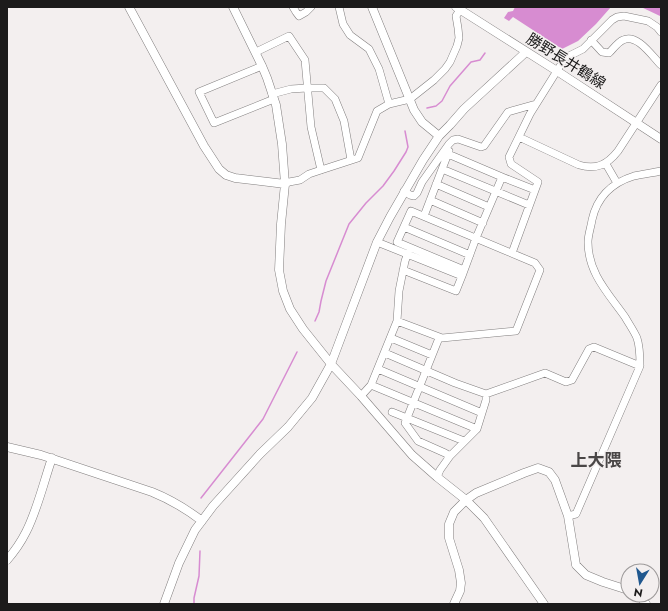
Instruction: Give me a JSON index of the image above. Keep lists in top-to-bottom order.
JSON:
{
  "streets": {
    "street": ["勝野長井鶴線"]
  },
  "districts": ["上大隈"],
  "north": "bottom"
}
